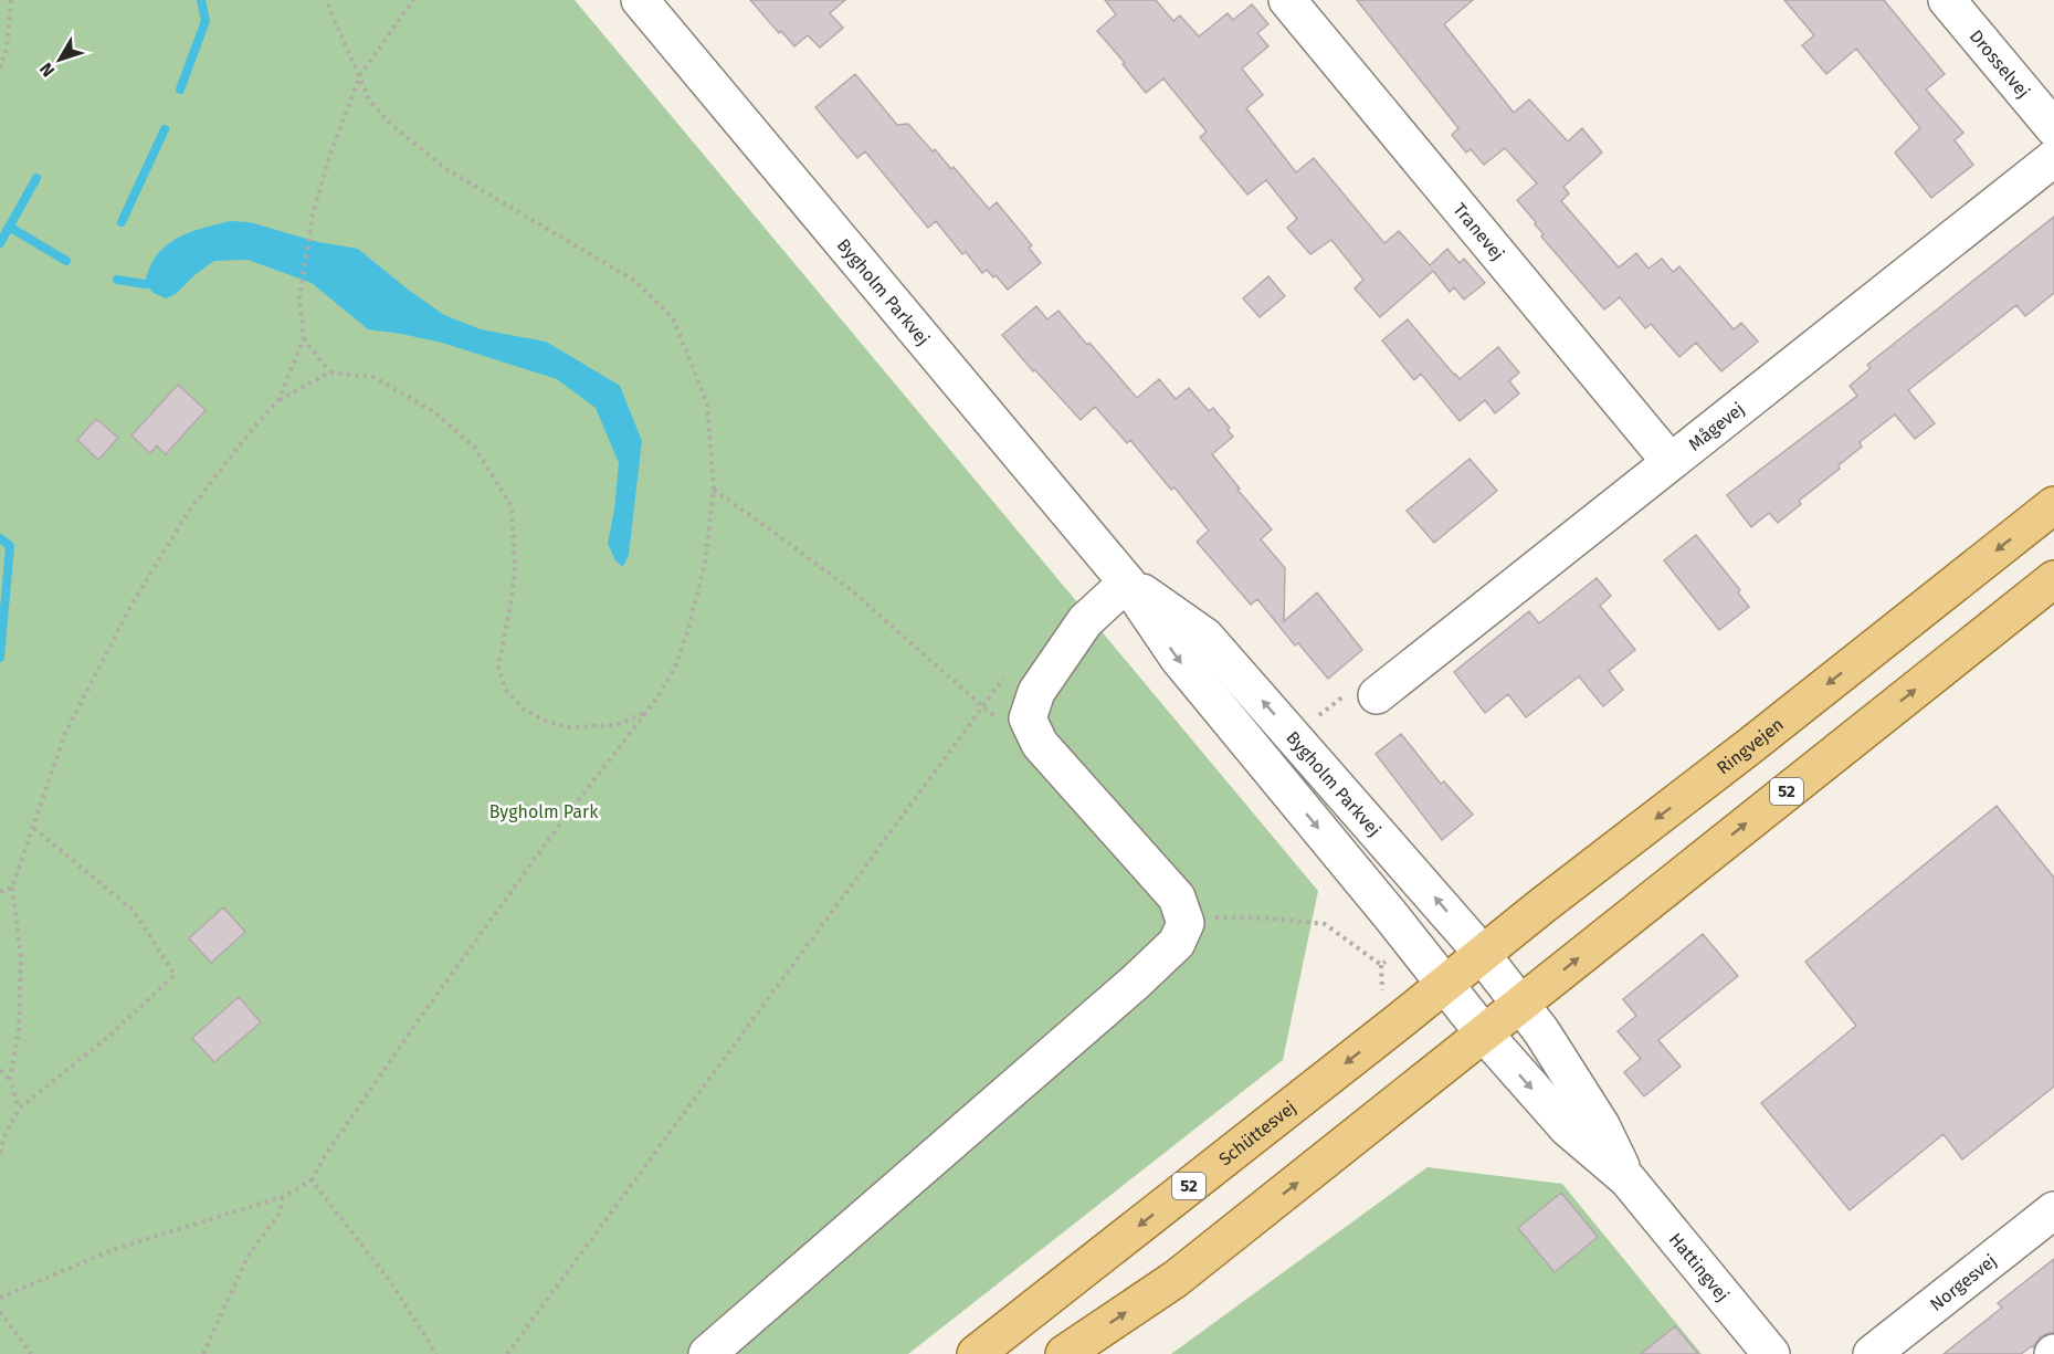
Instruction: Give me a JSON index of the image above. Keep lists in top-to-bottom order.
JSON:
{
  "streets": {
    "main road": ["Ringvejen", "52", "Schüttesvej"],
    "street": [
      "Drosselvej",
      "Tranevej",
      "Bygholm Parkvej",
      "Mågevej",
      "Hattingvej",
      "Norgesvej"
    ]
  },
  "crossings": [
    ["Tranevej", "Mågevej"],
    ["Bygholm Parkvej", "Ringvejen"],
    ["Bygholm Parkvej", "52"],
    ["Bygholm Parkvej", "Schüttesvej"],
    ["Bygholm Parkvej", "Hattingvej"],
    ["Ringvejen", "Schüttesvej"],
    ["52", "Hattingvej"]
  ],
  "parks": ["Bygholm Park"],
  "north": "bottom left"
}
